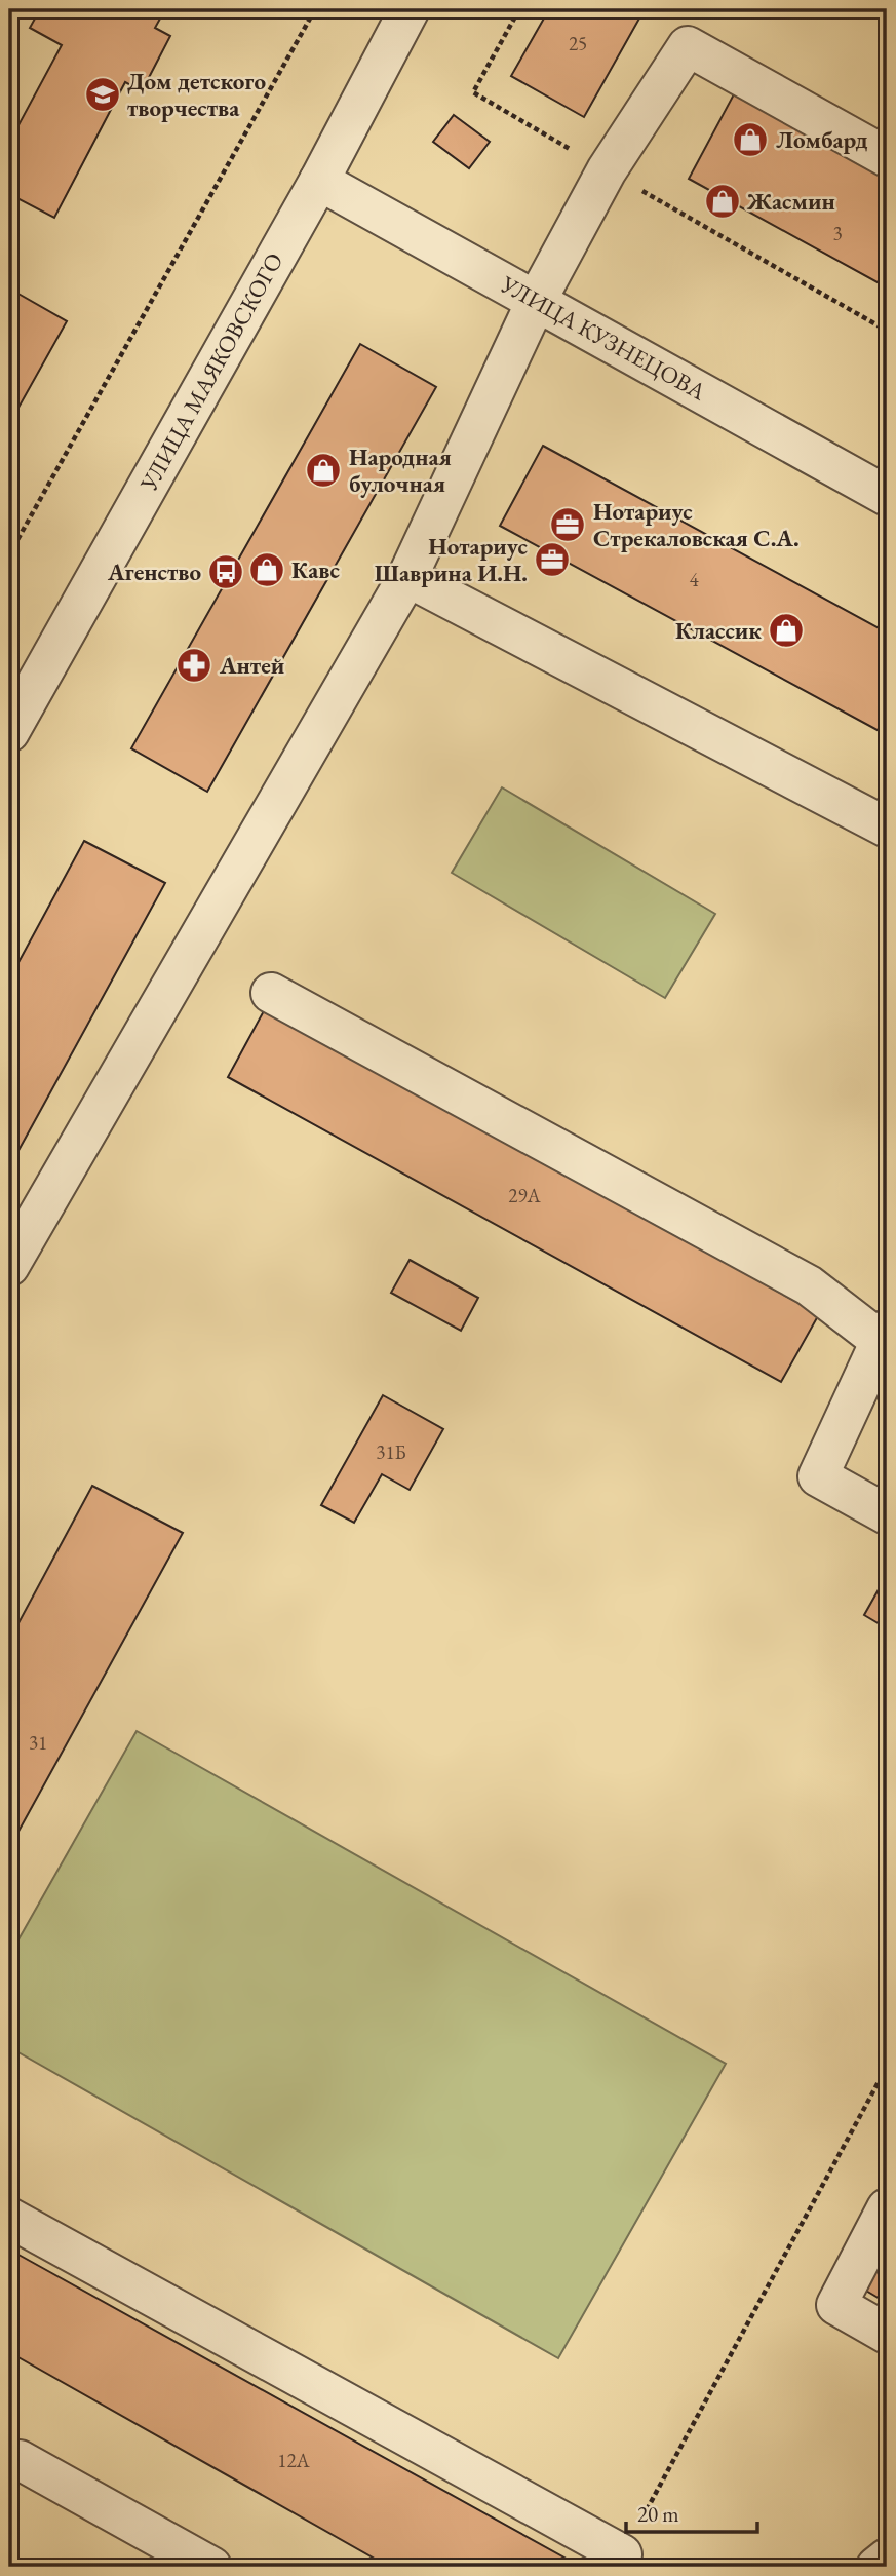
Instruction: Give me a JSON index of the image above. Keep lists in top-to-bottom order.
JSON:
{
  "streets": {
    "street": ["УЛИЦА КУЗНЕЦОВА", "УЛИЦА МАЯКОВСКОГО"]
  },
  "crossings": [
    ["УЛИЦА КУЗНЕЦОВА", "УЛИЦА МАЯКОВСКОГО"]
  ],
  "places": {
    "school or university": ["Дом детского творчества"],
    "shop": [
      "Ломбард",
      "Жасмин",
      "Народная булочная",
      "Кавс",
      "Классик"
    ],
    "office": ["Нотариус Стрекаловская С.А.", "Нотариус Шаврина И.Н."],
    "bus stop": ["Агенство"],
    "pharmacy": ["Антей"]
  },
  "house_numbers": [
    "25",
    "3",
    "4",
    "29А",
    "31Б",
    "31",
    "12А"
  ],
  "scale_bar": "20 m"
}
